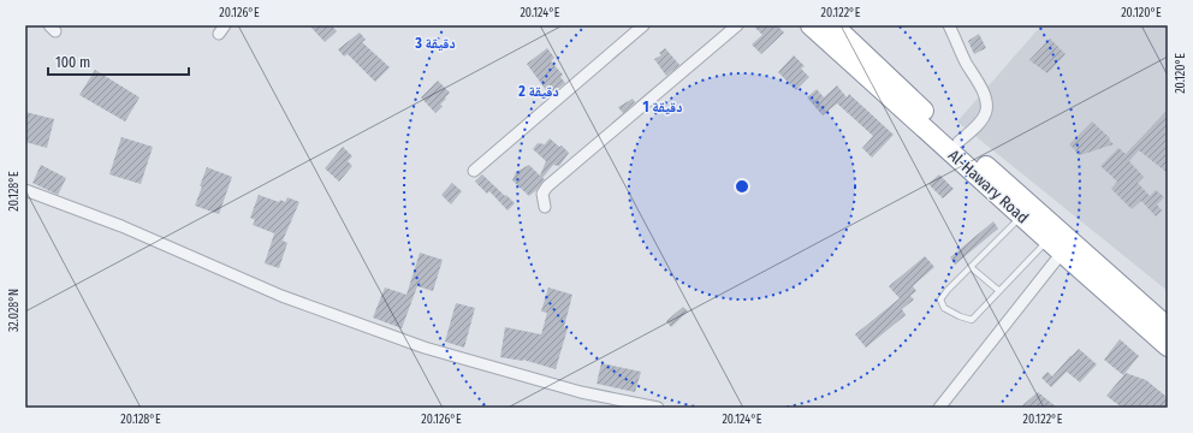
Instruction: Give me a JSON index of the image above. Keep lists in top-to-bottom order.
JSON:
{
  "streets": {
    "highway": ["Al-Hawary Road"]
  },
  "scale_bar": "100 m",
  "coordinates": [
    "20.126°E",
    "20.124°E",
    "20.122°E",
    "20.120°E",
    "20.128°E",
    "32.028°N"
  ],
  "rings": ["3 دقيقة", "2 دقيقة", "1 دقيقة"]
}
